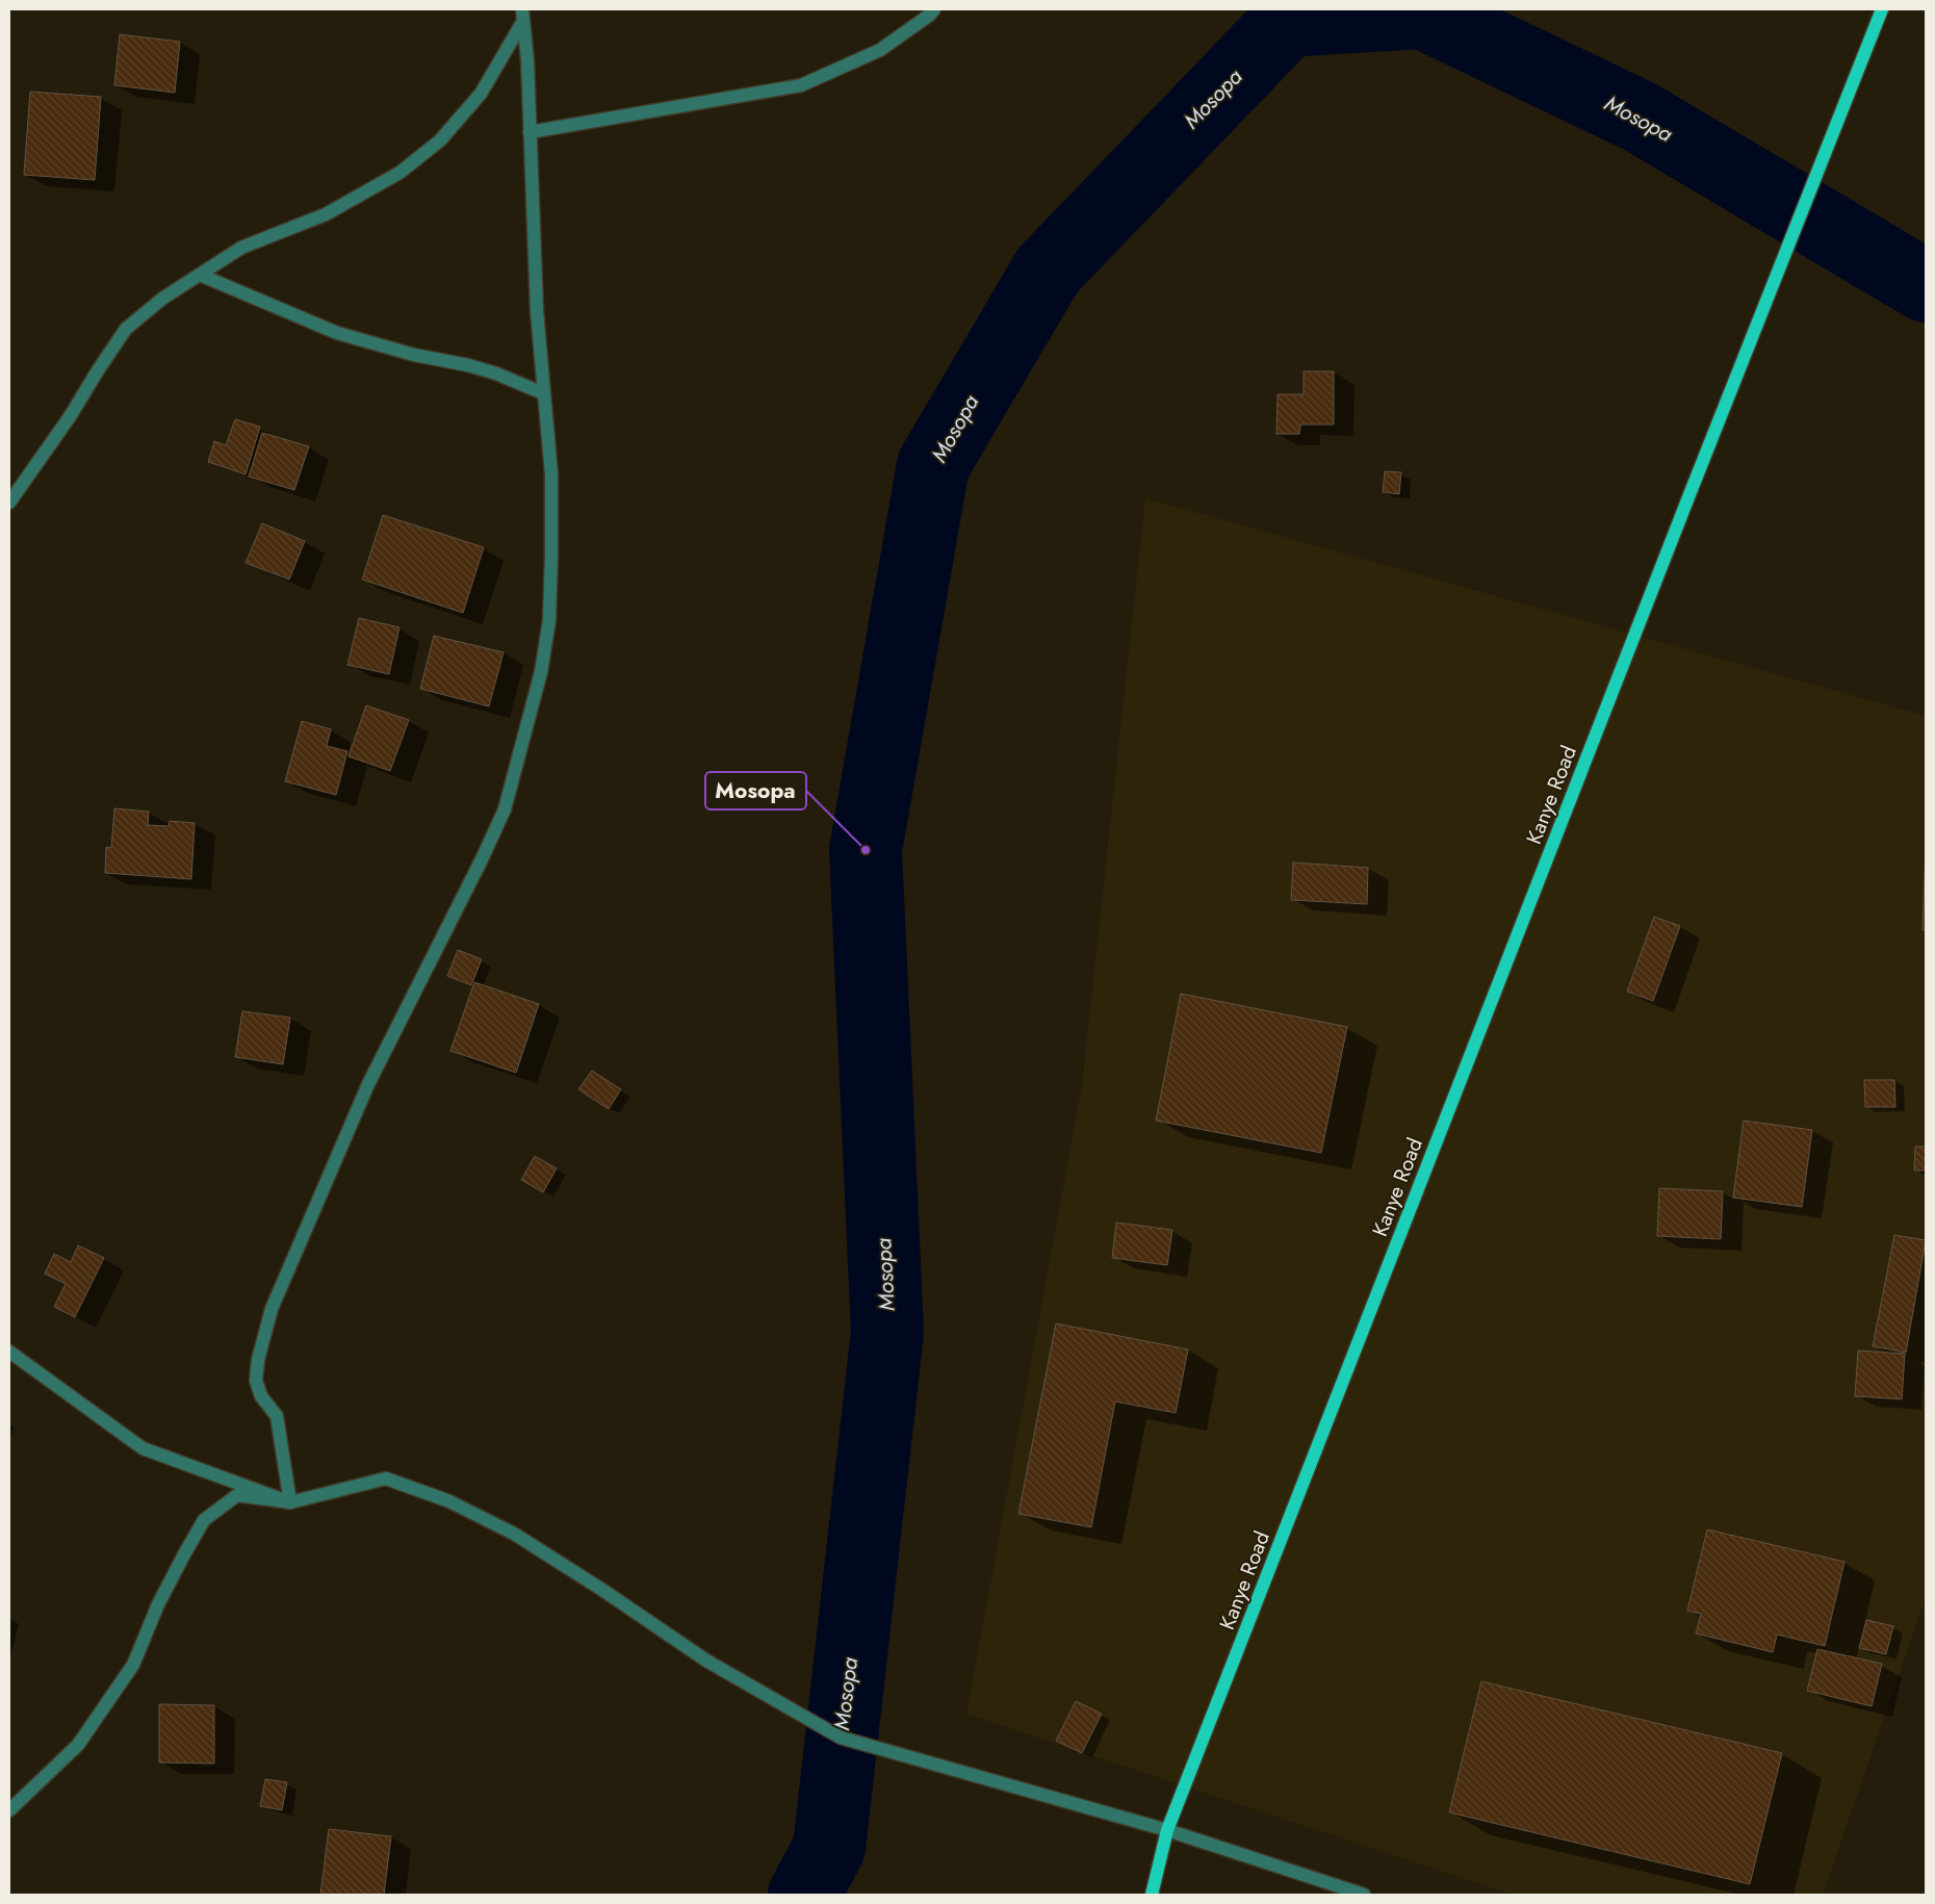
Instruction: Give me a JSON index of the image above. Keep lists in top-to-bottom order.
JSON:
{
  "streets": {
    "main road": ["Kanye Road"]
  },
  "water": ["Mosopa"],
  "places": ["Mosopa"]
}
